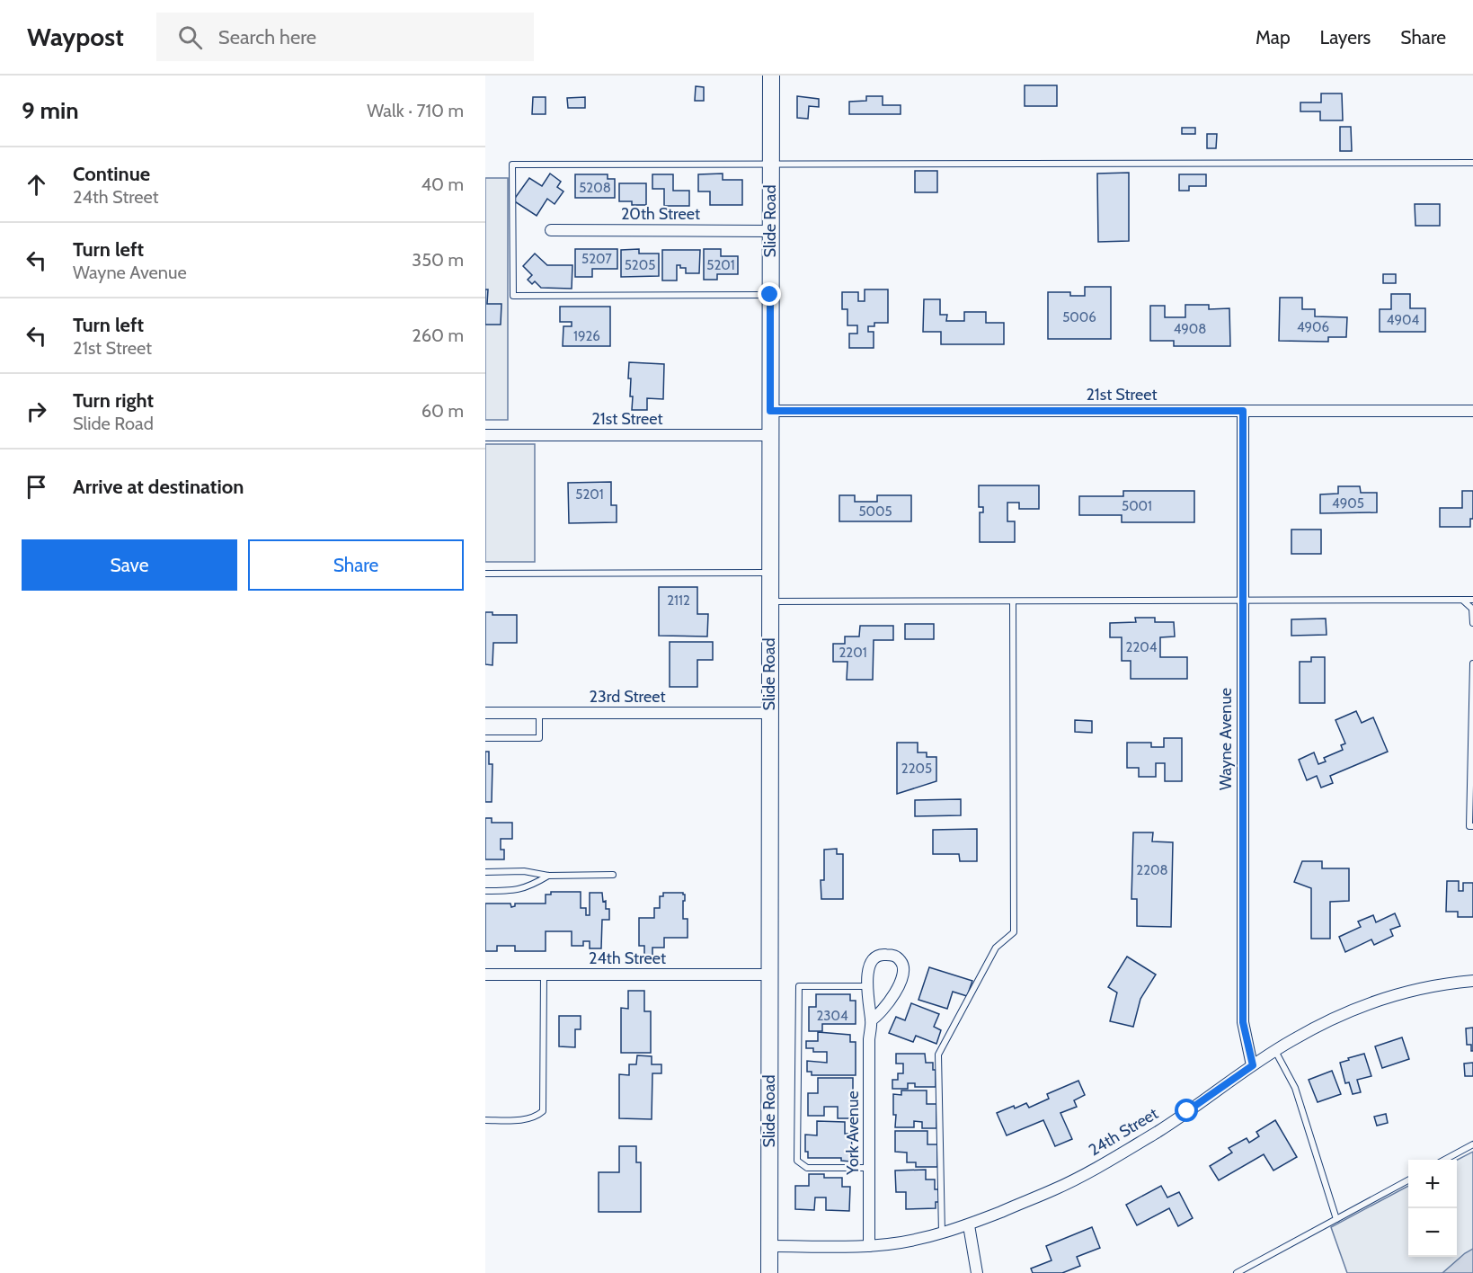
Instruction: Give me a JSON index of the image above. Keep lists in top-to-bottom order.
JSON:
{
  "streets": {
    "main road": ["Slide Road"],
    "street": [
      "20th Street",
      "21st Street",
      "23rd Street",
      "Wayne Avenue",
      "24th Street",
      "York Avenue"
    ]
  },
  "crossings": [
    ["20th Street", "Slide Road"],
    ["Slide Road", "21st Street"],
    ["Slide Road", "23rd Street"],
    ["Slide Road", "24th Street"],
    ["21st Street", "Wayne Avenue"],
    ["Wayne Avenue", "24th Street"],
    ["24th Street", "York Avenue"]
  ],
  "house_numbers": [
    "5208",
    "5207",
    "5205",
    "5201",
    "5006",
    "4904",
    "4906",
    "4908",
    "1926",
    "5201",
    "4905",
    "5001",
    "5005",
    "2112",
    "2204",
    "2201",
    "2205",
    "2208",
    "2304"
  ],
  "page": {
    "header": "Waypost",
    "search": "Search here",
    "nav": ["Map", "Layers", "Share"],
    "heading": ["9 min", "Walk · 710 m"],
    "list": [
      ["Continue", "24th Street", "40 m"],
      ["Turn left", "Wayne Avenue", "350 m"],
      ["Turn left", "21st Street", "260 m"],
      ["Turn right", "Slide Road", "60 m"],
      "Arrive at destination"
    ],
    "buttons": ["Save", "Share"],
    "map_buttons": ["+", "−"]
  }
}
